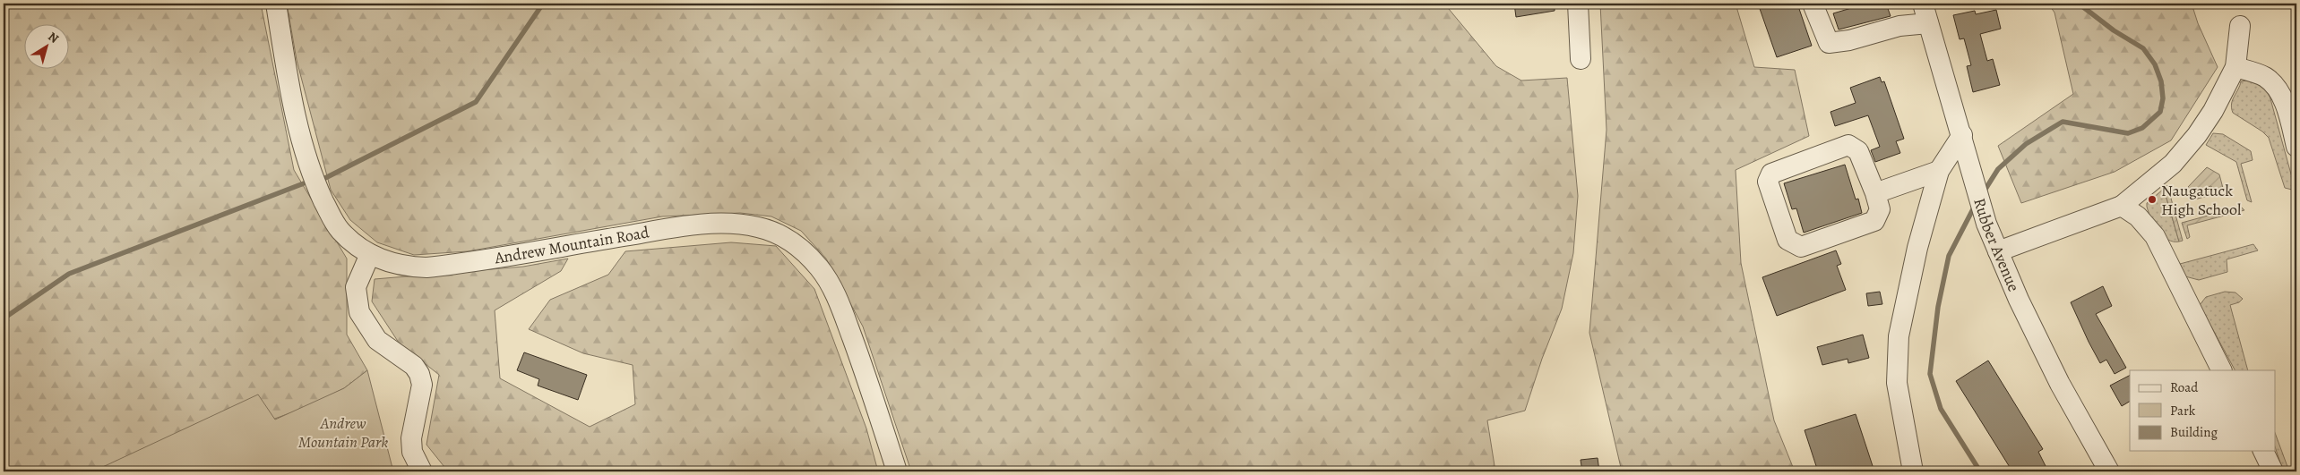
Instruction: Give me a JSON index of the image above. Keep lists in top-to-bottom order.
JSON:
{
  "streets": {
    "street": ["Andrew Mountain Road", "Rubber Avenue"]
  },
  "parks": ["Andrew Mountain Park"],
  "places": ["Naugatuck High School"],
  "legend": ["Road", "Park", "Building"],
  "north": "top right"
}
